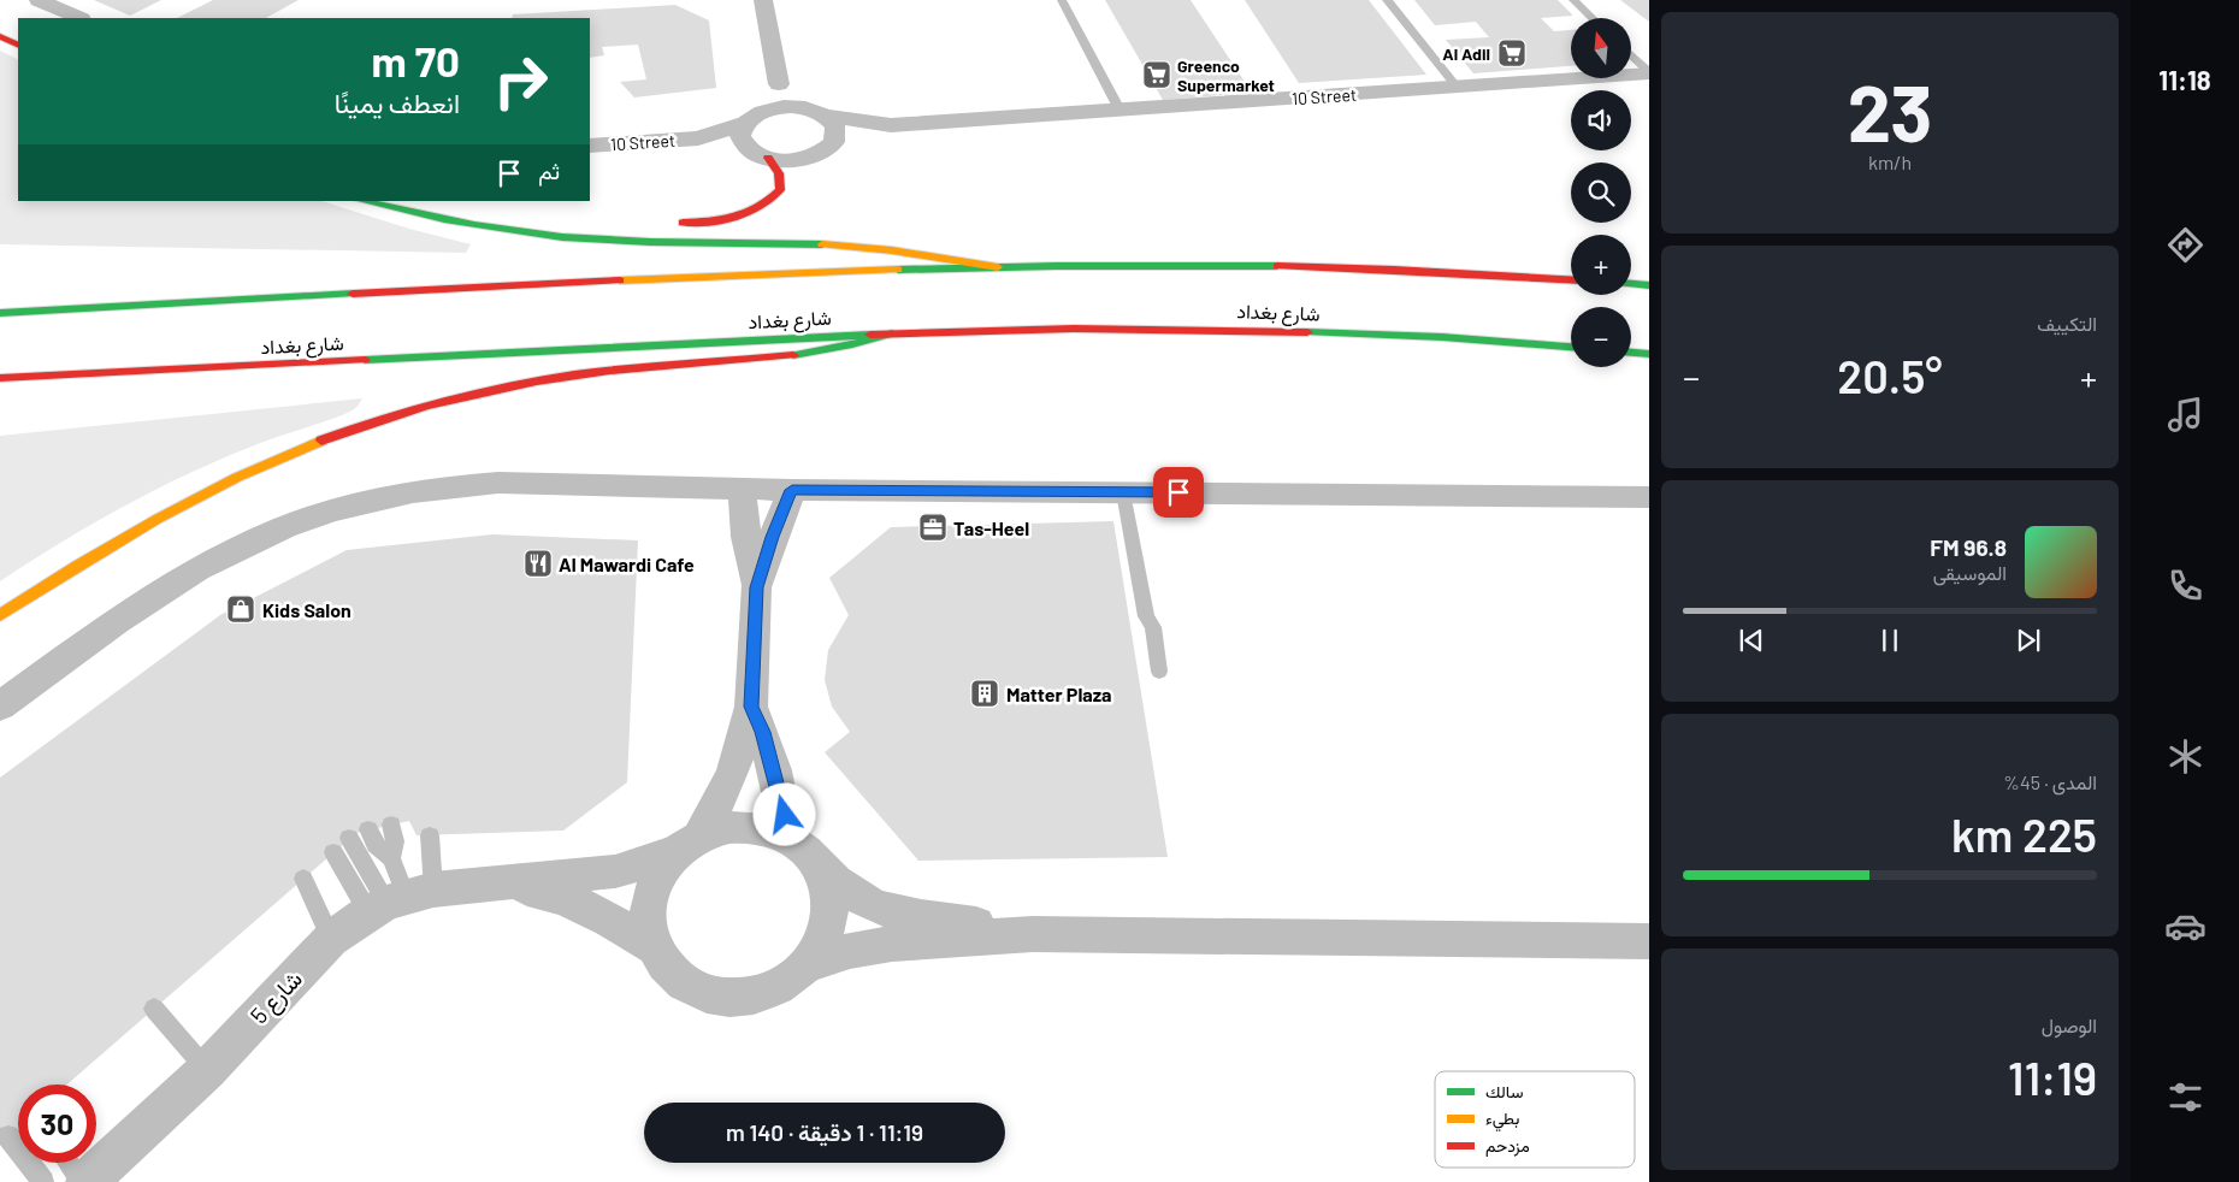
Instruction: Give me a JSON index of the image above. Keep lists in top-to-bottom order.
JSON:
{
  "streets": {
    "main road": ["شارع بغداد"],
    "street": ["10 Street", "شارع 5"]
  },
  "places": {
    "supermarket": ["Al Adil", "Greenco Supermarket"],
    "office": ["Tas-Heel"],
    "restaurant": ["Al Mawardi Cafe"],
    "shop": ["Kids Salon"],
    "building": ["Matter Plaza"]
  },
  "legend": ["سالك", "بطيء", "مزدحم"],
  "north": "top",
  "page": {
    "tabs": "11:18",
    "tile": [
      ["23", "km/h"],
      "التكييف",
      ["المدى · 45%", "225 km"],
      ["الوصول", "11:19"]
    ],
    "map_buttons": ["+", "−"],
    "turn": ["70 m", "انعطف يمينًا"],
    "then": "ثم",
    "heat": ["−", "20.5°", "+"],
    "song": ["96.8 FM", "الموسيقى"],
    "limit": "30",
    "trip": "11:19 · 1 دقيقة · 140 m"
  }
}
